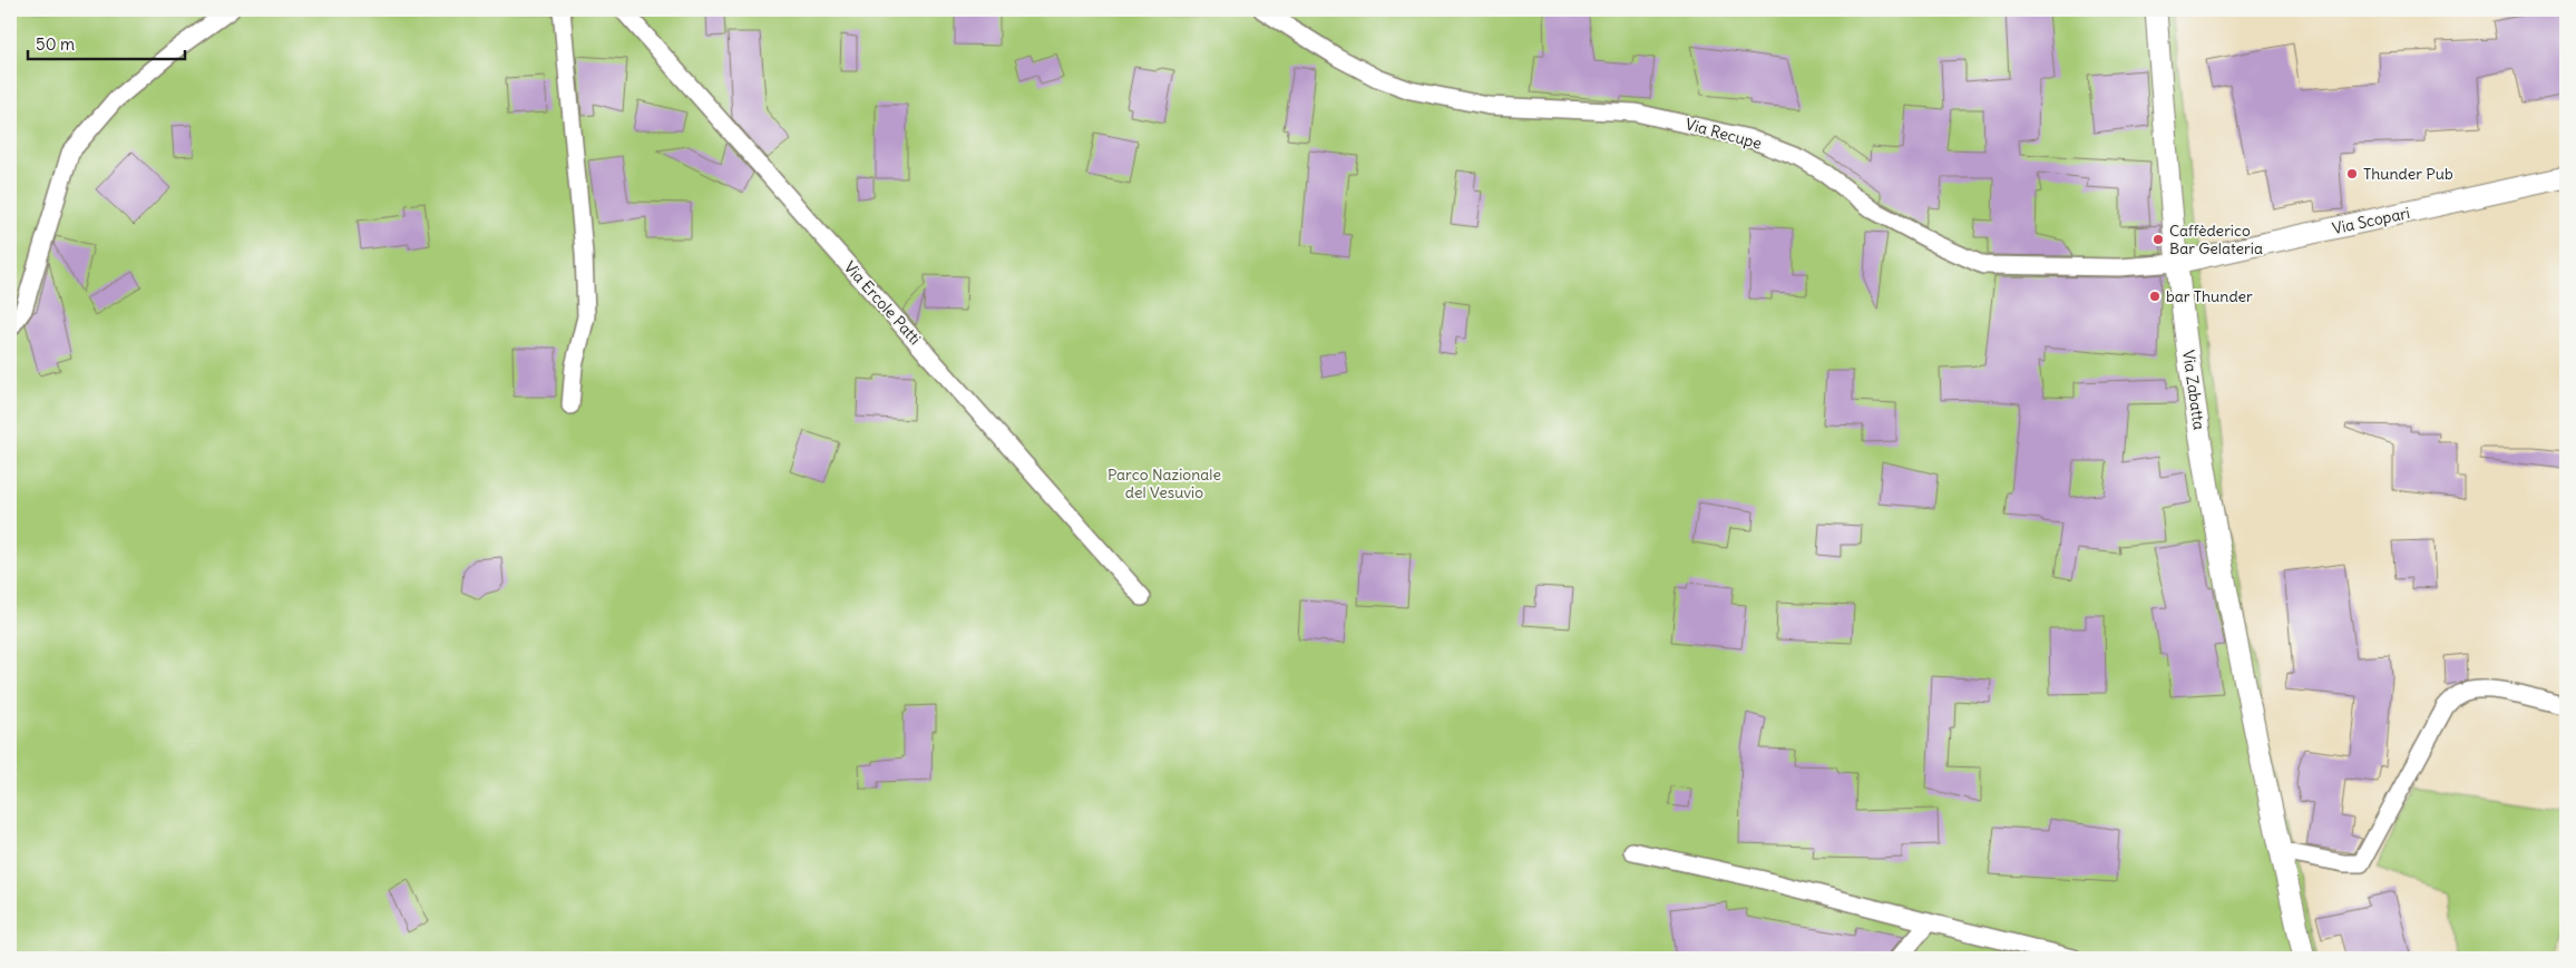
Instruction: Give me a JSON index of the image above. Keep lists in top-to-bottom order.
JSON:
{
  "streets": {
    "street": [
      "Via Recupe",
      "Via Scopari",
      "Via Ercole Patti",
      "Via Zabatta"
    ]
  },
  "crossings": [
    ["Via Recupe", "Via Scopari"],
    ["Via Recupe", "Via Zabatta"],
    ["Via Scopari", "Via Zabatta"]
  ],
  "parks": ["Parco Nazionale del Vesuvio"],
  "places": ["Thunder Pub", "Caffèderico Bar Gelateria", "bar Thunder"],
  "scale_bar": "50 m"
}
